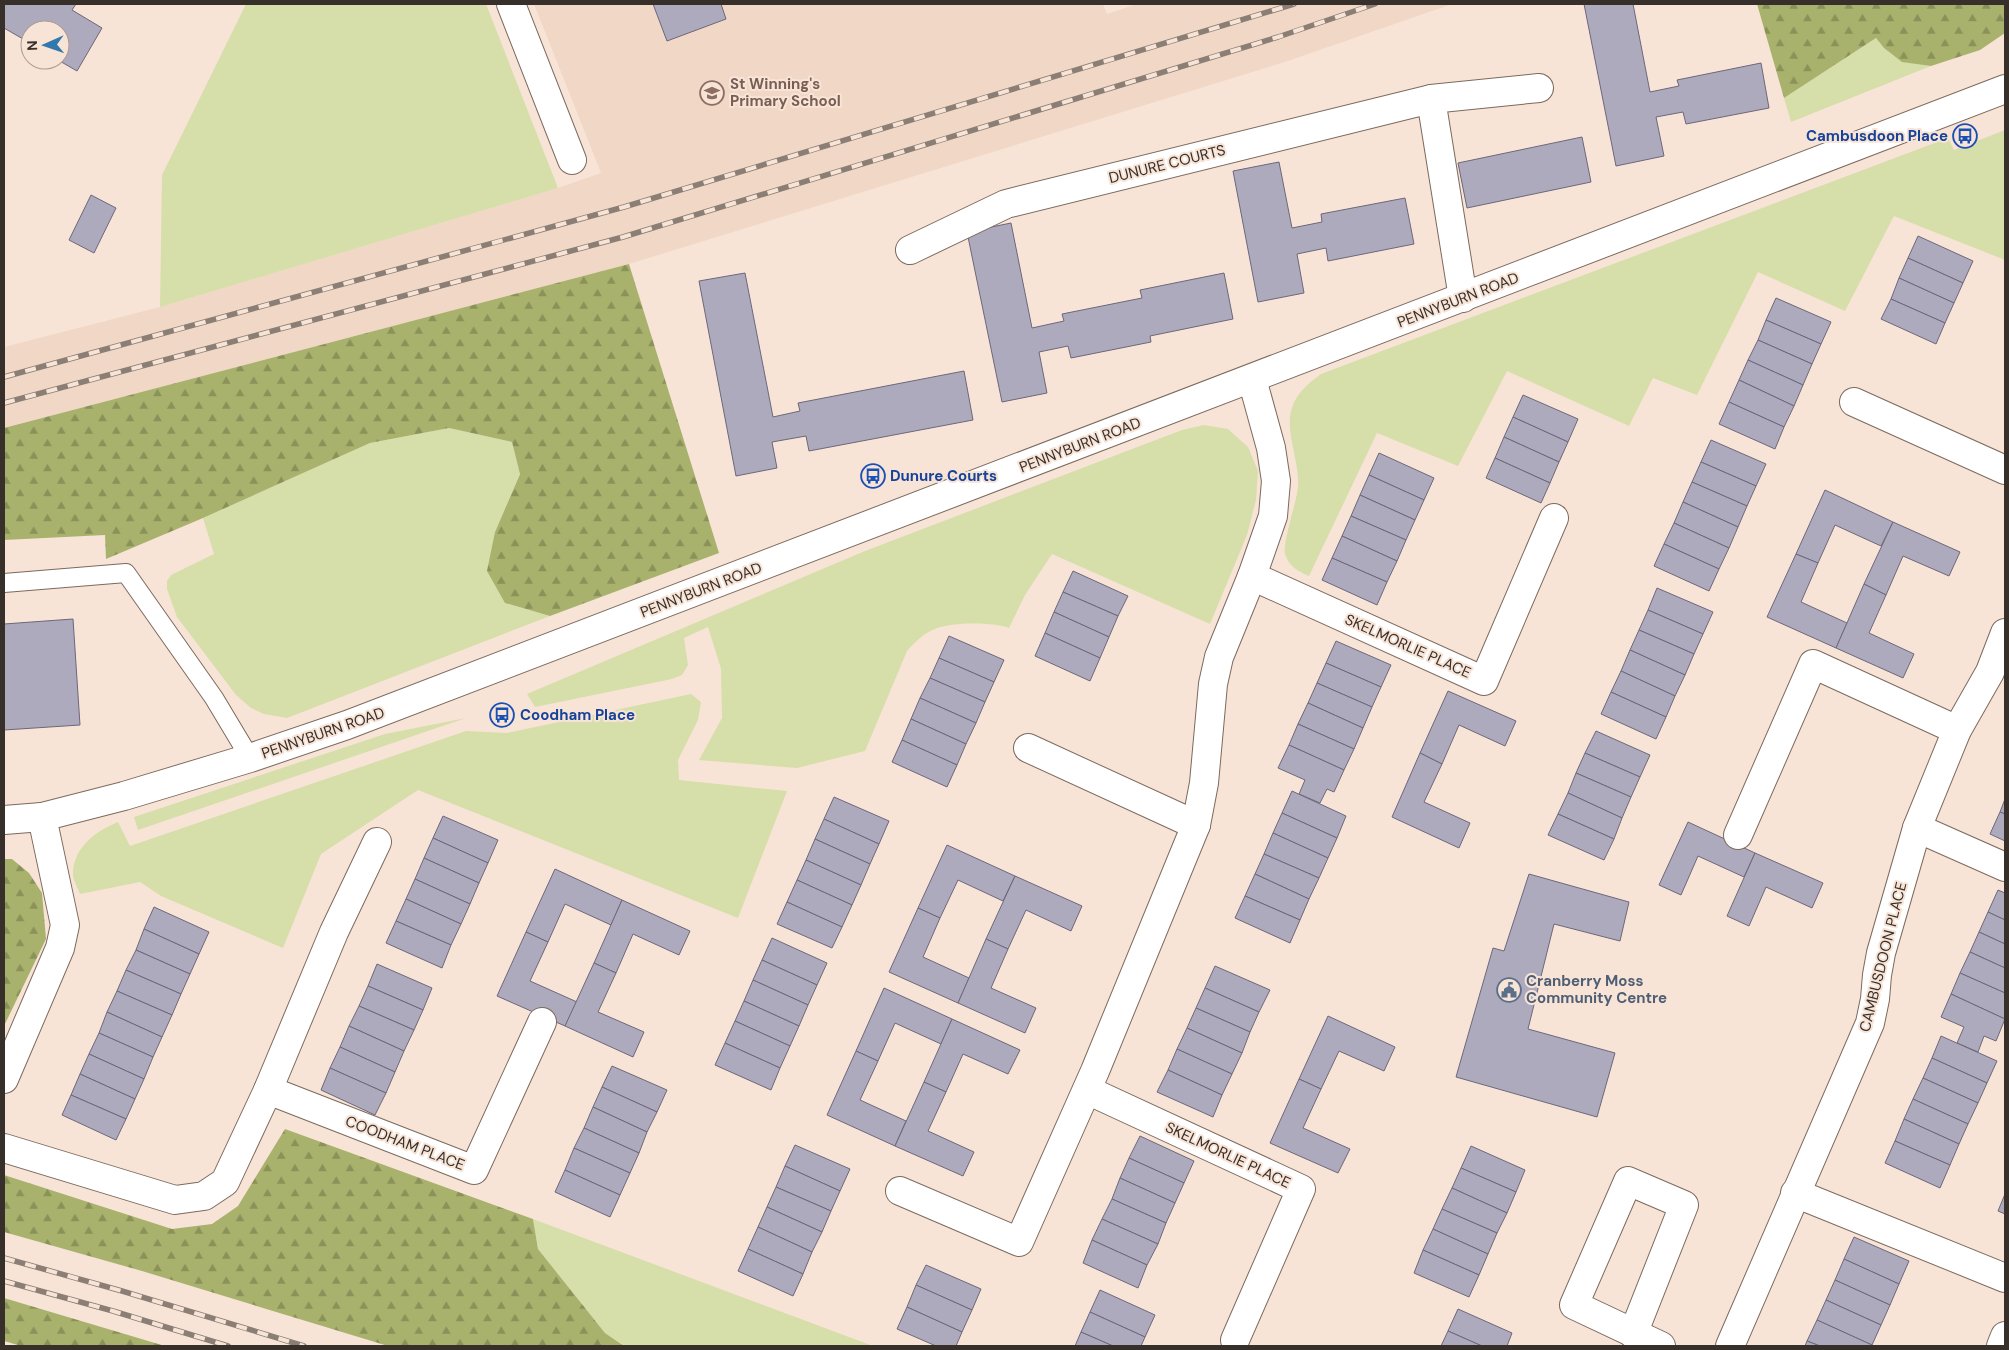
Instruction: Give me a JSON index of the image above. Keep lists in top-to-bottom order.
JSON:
{
  "streets": {
    "street": [
      "DUNURE COURTS",
      "PENNYBURN ROAD",
      "SKELMORLIE PLACE",
      "CAMBUSDOON PLACE",
      "COODHAM PLACE"
    ]
  },
  "places": {
    "school or university": ["St Winning's Primary School"],
    "bus stop": ["Cambusdoon Place", "Dunure Courts", "Coodham Place"],
    "public building": ["Cranberry Moss Community Centre"]
  },
  "north": "left"
}
